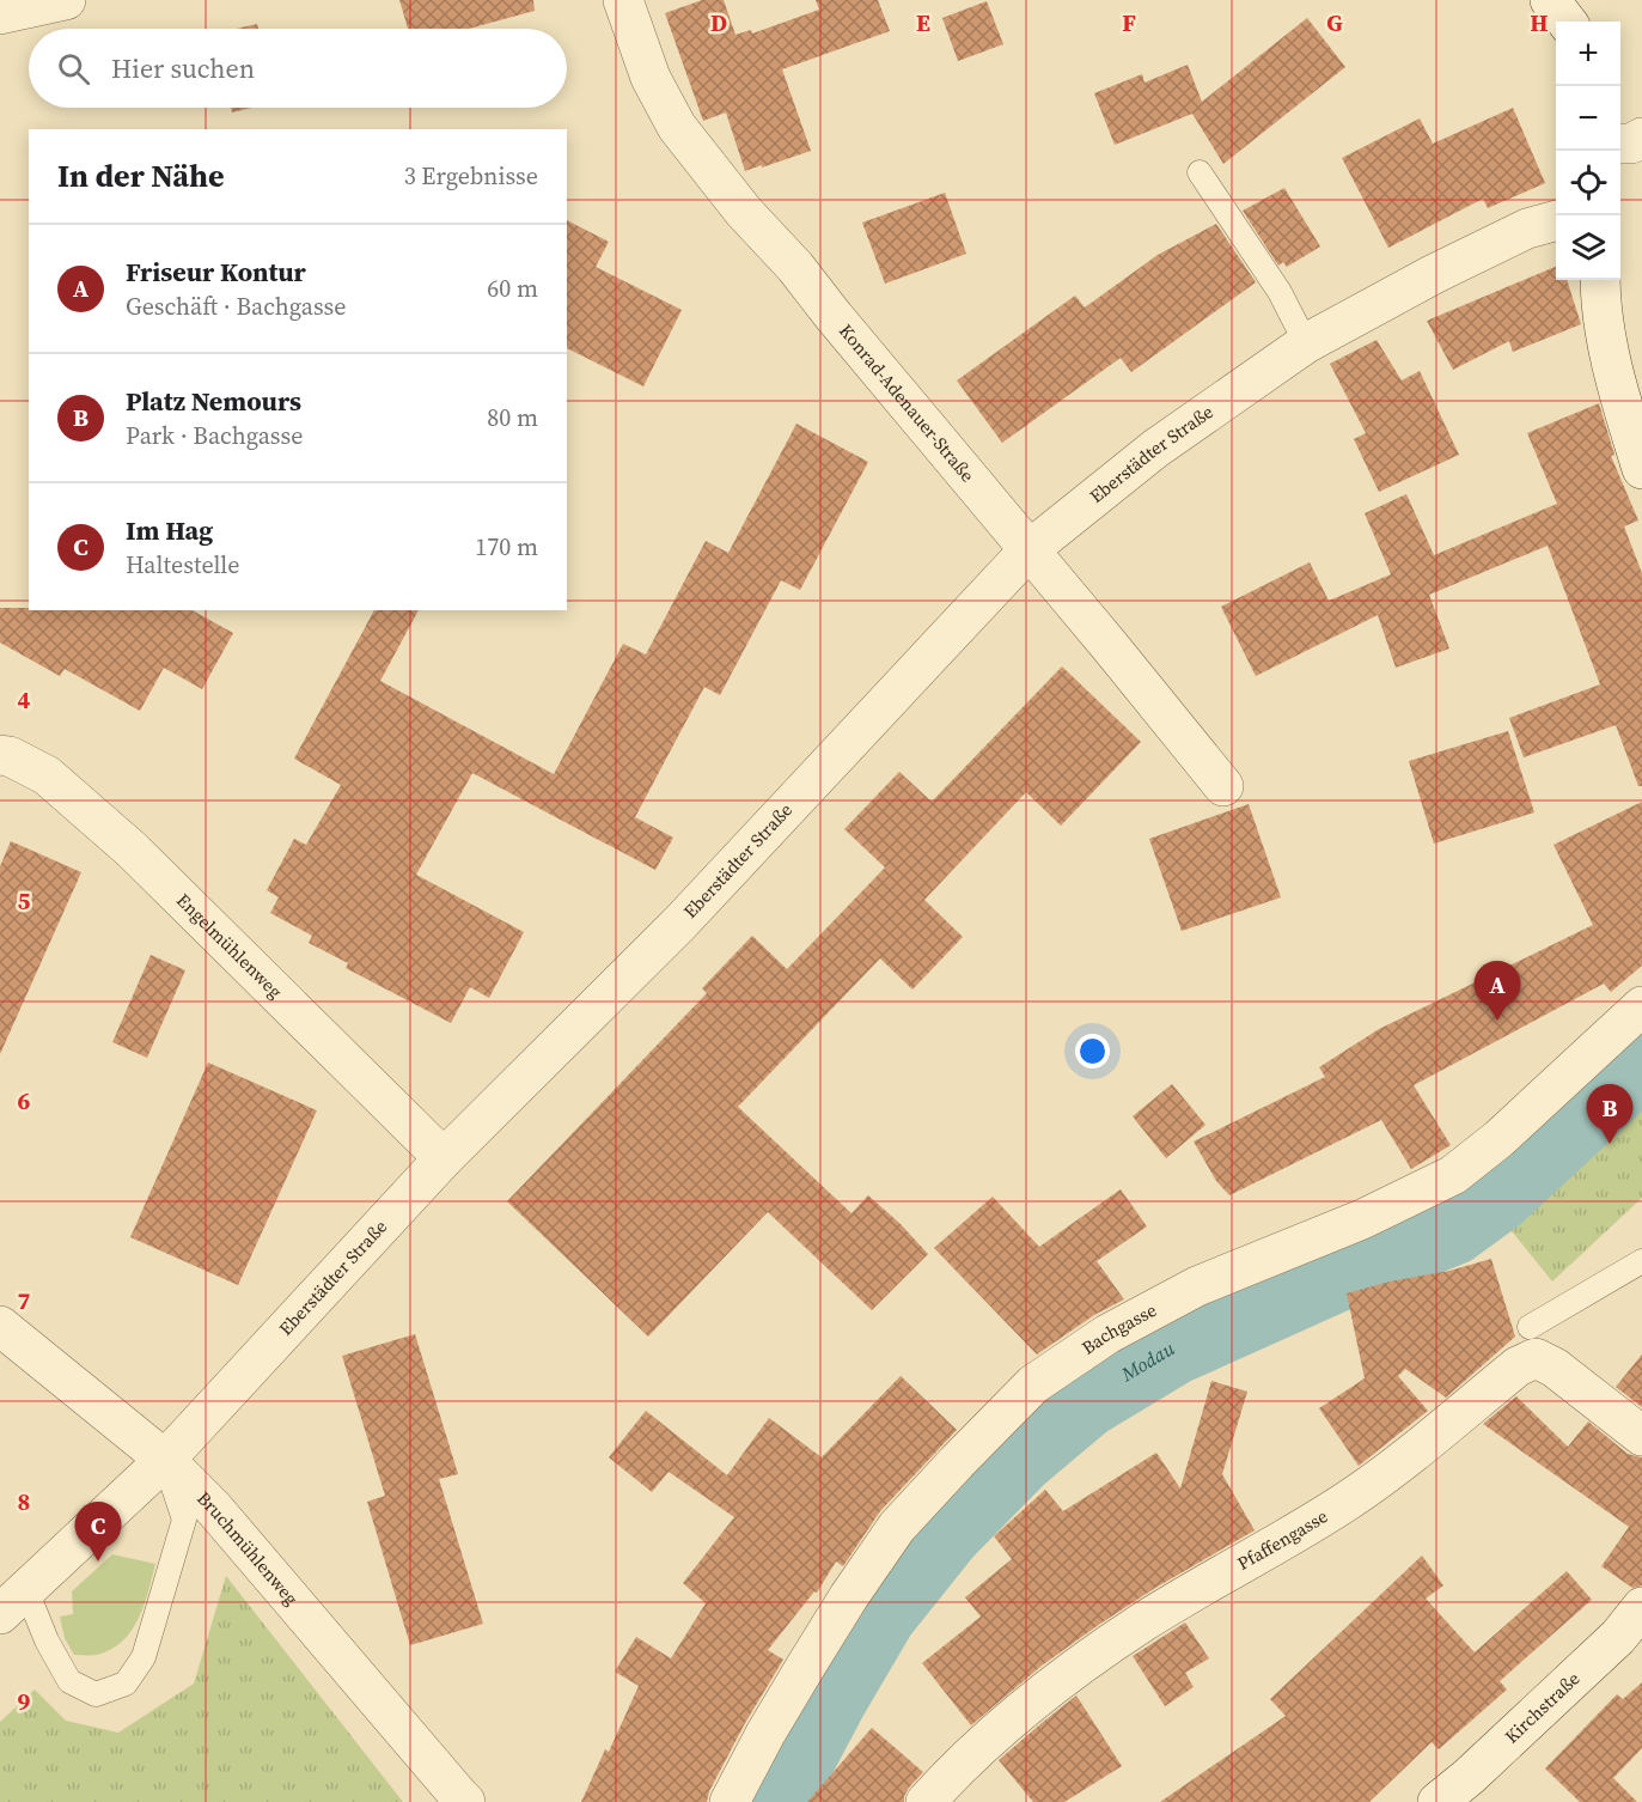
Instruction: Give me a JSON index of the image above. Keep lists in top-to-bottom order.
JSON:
{
  "streets": {
    "street": [
      "Konrad-Adenauer-Straße",
      "Eberstädter Straße",
      "Engelmühlenweg",
      "Bachgasse",
      "Pfaffengasse",
      "Bruchmühlenweg",
      "Kirchstraße"
    ]
  },
  "crossings": [
    ["Konrad-Adenauer-Straße", "Eberstädter Straße"],
    ["Eberstädter Straße", "Engelmühlenweg"],
    ["Eberstädter Straße", "Bruchmühlenweg"]
  ],
  "water": ["Modau"],
  "page": {
    "map_buttons": ["+", "−"],
    "search": "Hier suchen",
    "heading": ["In der Nähe", "3 Ergebnisse"],
    "list": [
      {
        "mark": "A",
        "name": "Friseur Kontur",
        "note": "Geschäft · Bachgasse",
        "value": "60 m"
      },
      {
        "mark": "B",
        "name": "Platz Nemours",
        "note": "Park · Bachgasse",
        "value": "80 m"
      },
      {
        "mark": "C",
        "name": "Im Hag",
        "note": "Haltestelle",
        "value": "170 m"
      }
    ],
    "pins": ["A", "B", "C"]
  },
  "grid": {
    "columns": [
      "D",
      "E",
      "F",
      "G",
      "H"
    ],
    "rows": [
      "4",
      "5",
      "6",
      "7",
      "8",
      "9"
    ]
  }
}
